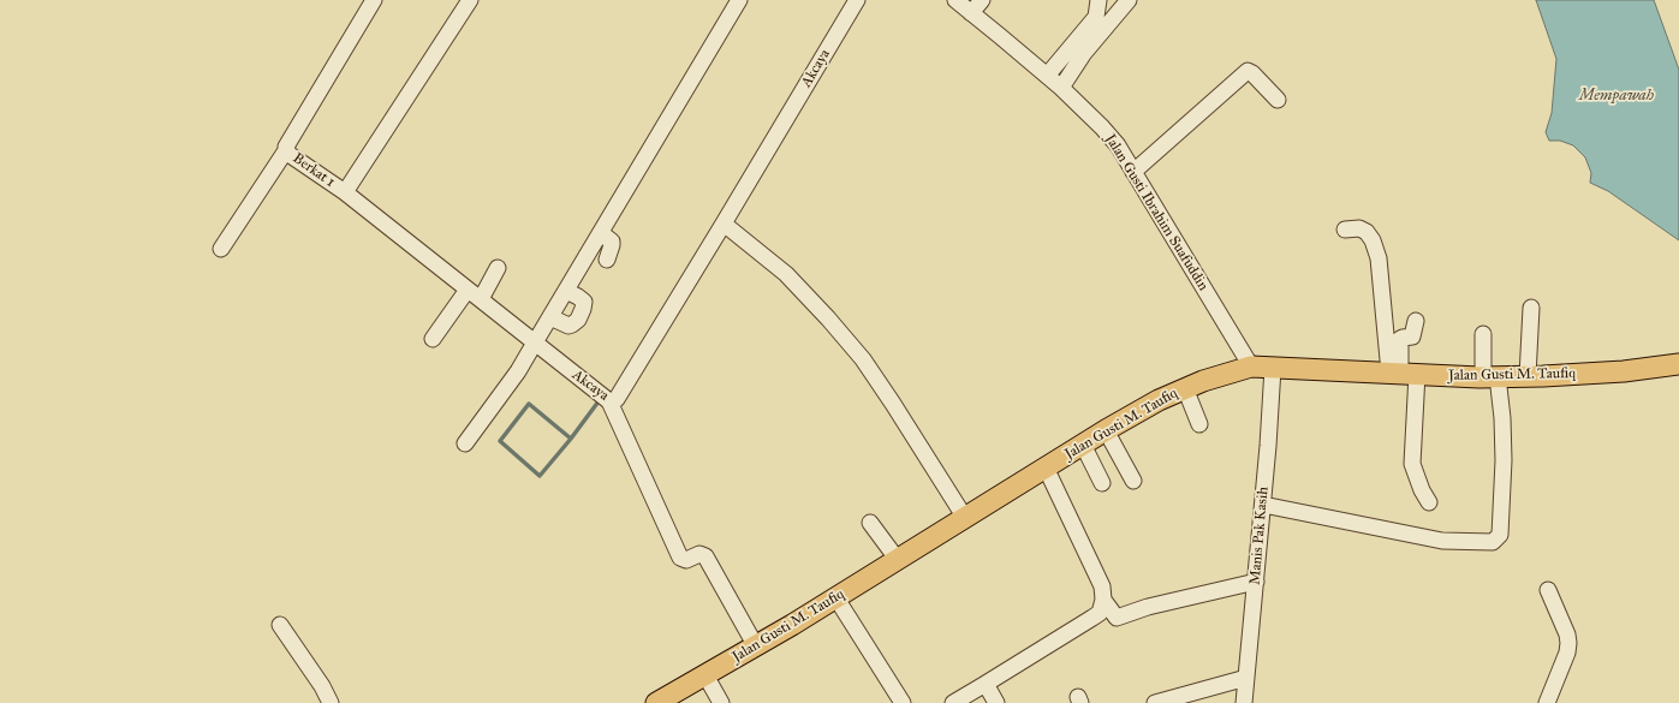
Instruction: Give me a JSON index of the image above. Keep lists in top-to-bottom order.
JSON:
{
  "streets": {
    "main road": ["Jalan Gusti M. Taufiq"],
    "street": [
      "Akcaya",
      "Berkat 1",
      "Jalan Gusti Ibrahim Suafuddin",
      "Manis Pak Kasih"
    ]
  },
  "crossings": [
    ["Akcaya", "Berkat 1"],
    ["Jalan Gusti Ibrahim Suafuddin", "Jalan Gusti M. Taufiq"],
    ["Jalan Gusti M. Taufiq", "Manis Pak Kasih"]
  ],
  "water": ["Mempawah"]
}
